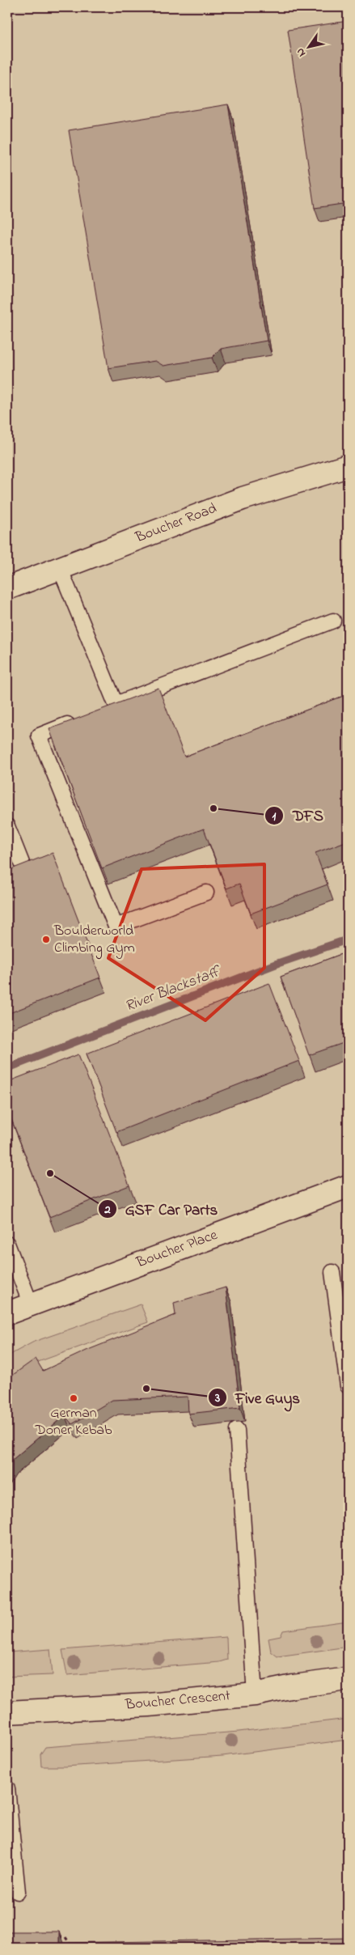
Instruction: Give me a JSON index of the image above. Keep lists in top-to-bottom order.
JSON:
{
  "streets": {
    "street": ["Boucher Road", "Boucher Place", "Boucher Crescent"]
  },
  "water": ["River Blackstaff"],
  "places": [
    "DFS",
    "Boulderworld Climbing Gym",
    "GSF Car Parts",
    "Five Guys",
    "German Doner Kebab"
  ],
  "north": "bottom left"
}
